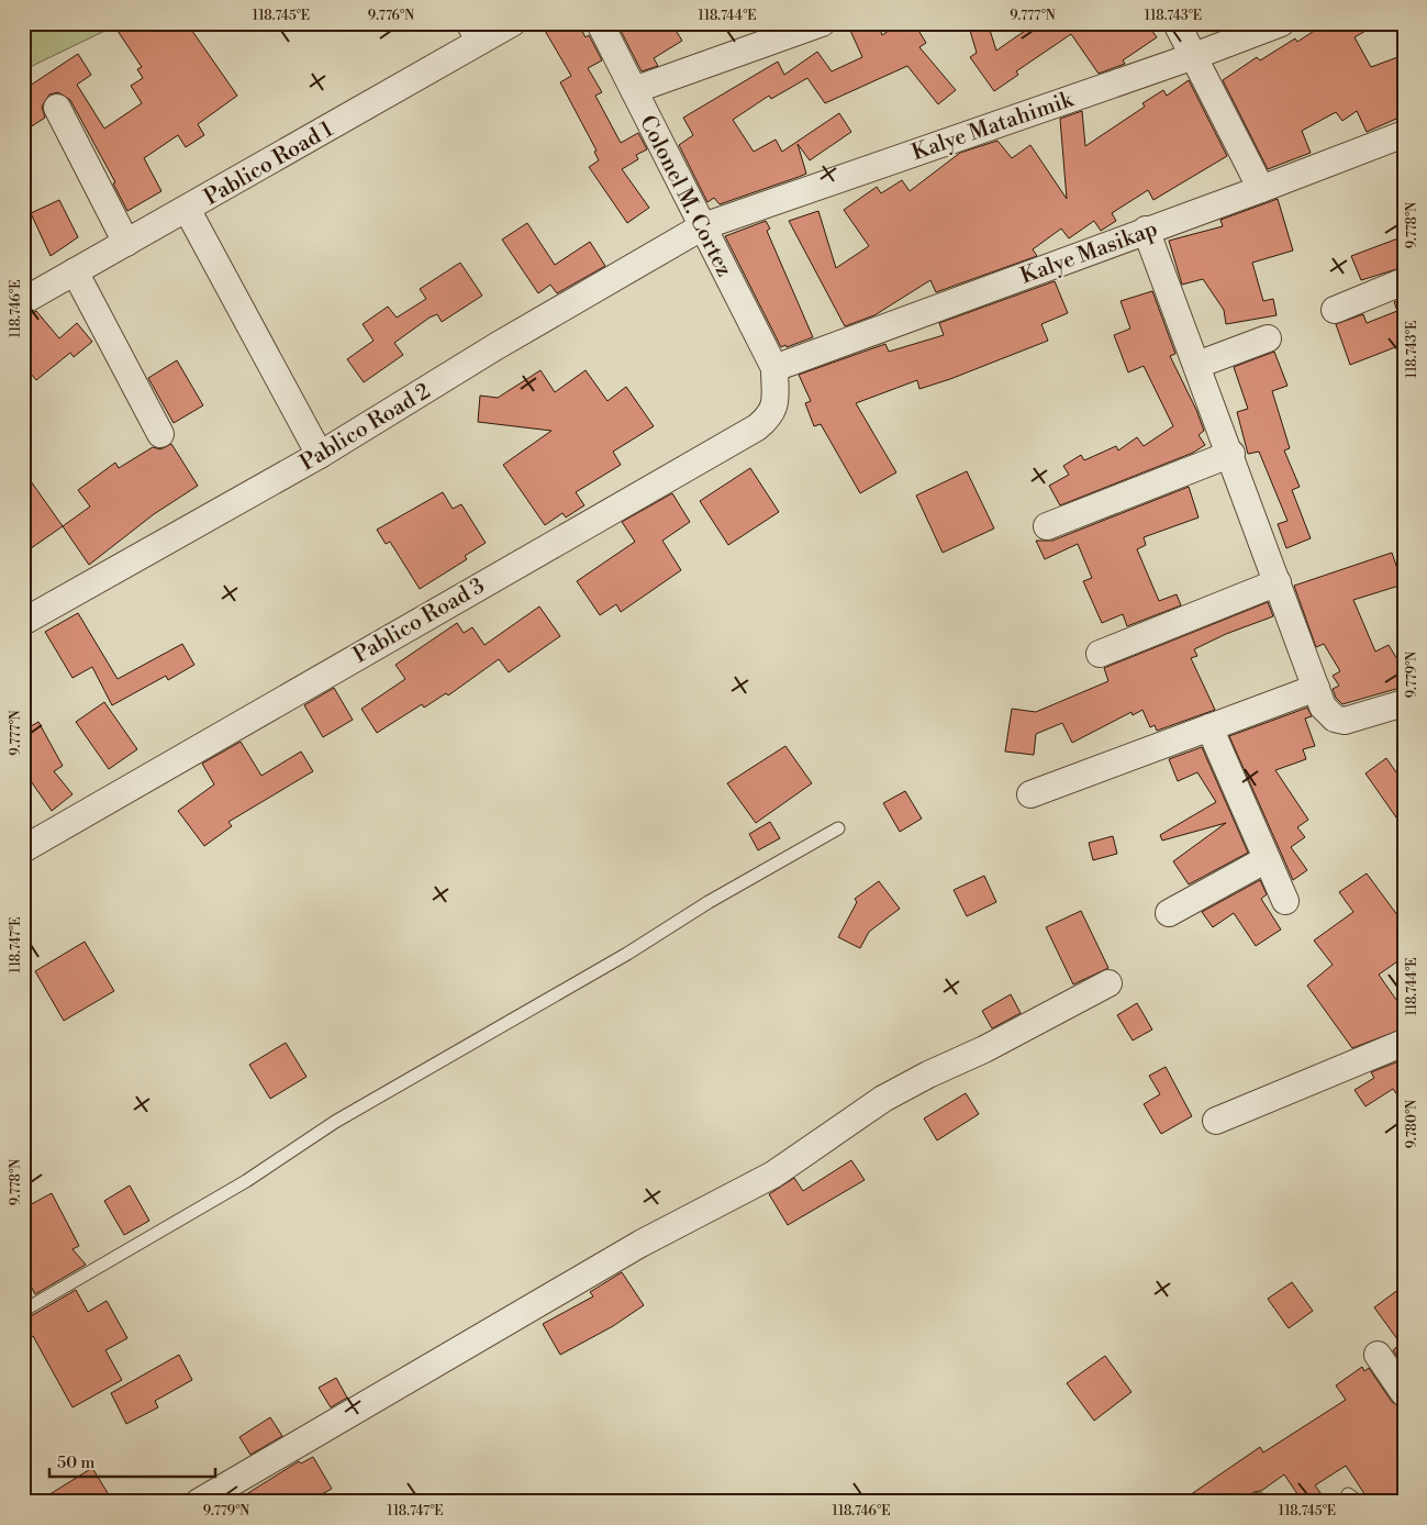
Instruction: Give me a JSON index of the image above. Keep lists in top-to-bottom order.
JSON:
{
  "streets": {
    "street": [
      "Kalye Matahimik",
      "Pablico Road 1",
      "Colonel M. Cortez",
      "Kalye Masikap",
      "Pablico Road 2",
      "Pablico Road 3"
    ]
  },
  "crossings": [
    ["Kalye Matahimik", "Colonel M. Cortez"],
    ["Kalye Matahimik", "Pablico Road 2"],
    ["Colonel M. Cortez", "Kalye Masikap"],
    ["Colonel M. Cortez", "Pablico Road 2"],
    ["Colonel M. Cortez", "Pablico Road 3"],
    ["Kalye Masikap", "Pablico Road 3"]
  ],
  "scale_bar": "50 m",
  "coordinates": [
    "118.745°E",
    "9.776°N",
    "118.744°E",
    "9.777°N",
    "118.743°E",
    "9.778°N",
    "118.746°E",
    "9.779°N",
    "118.747°E",
    "9.780°N"
  ]
}
